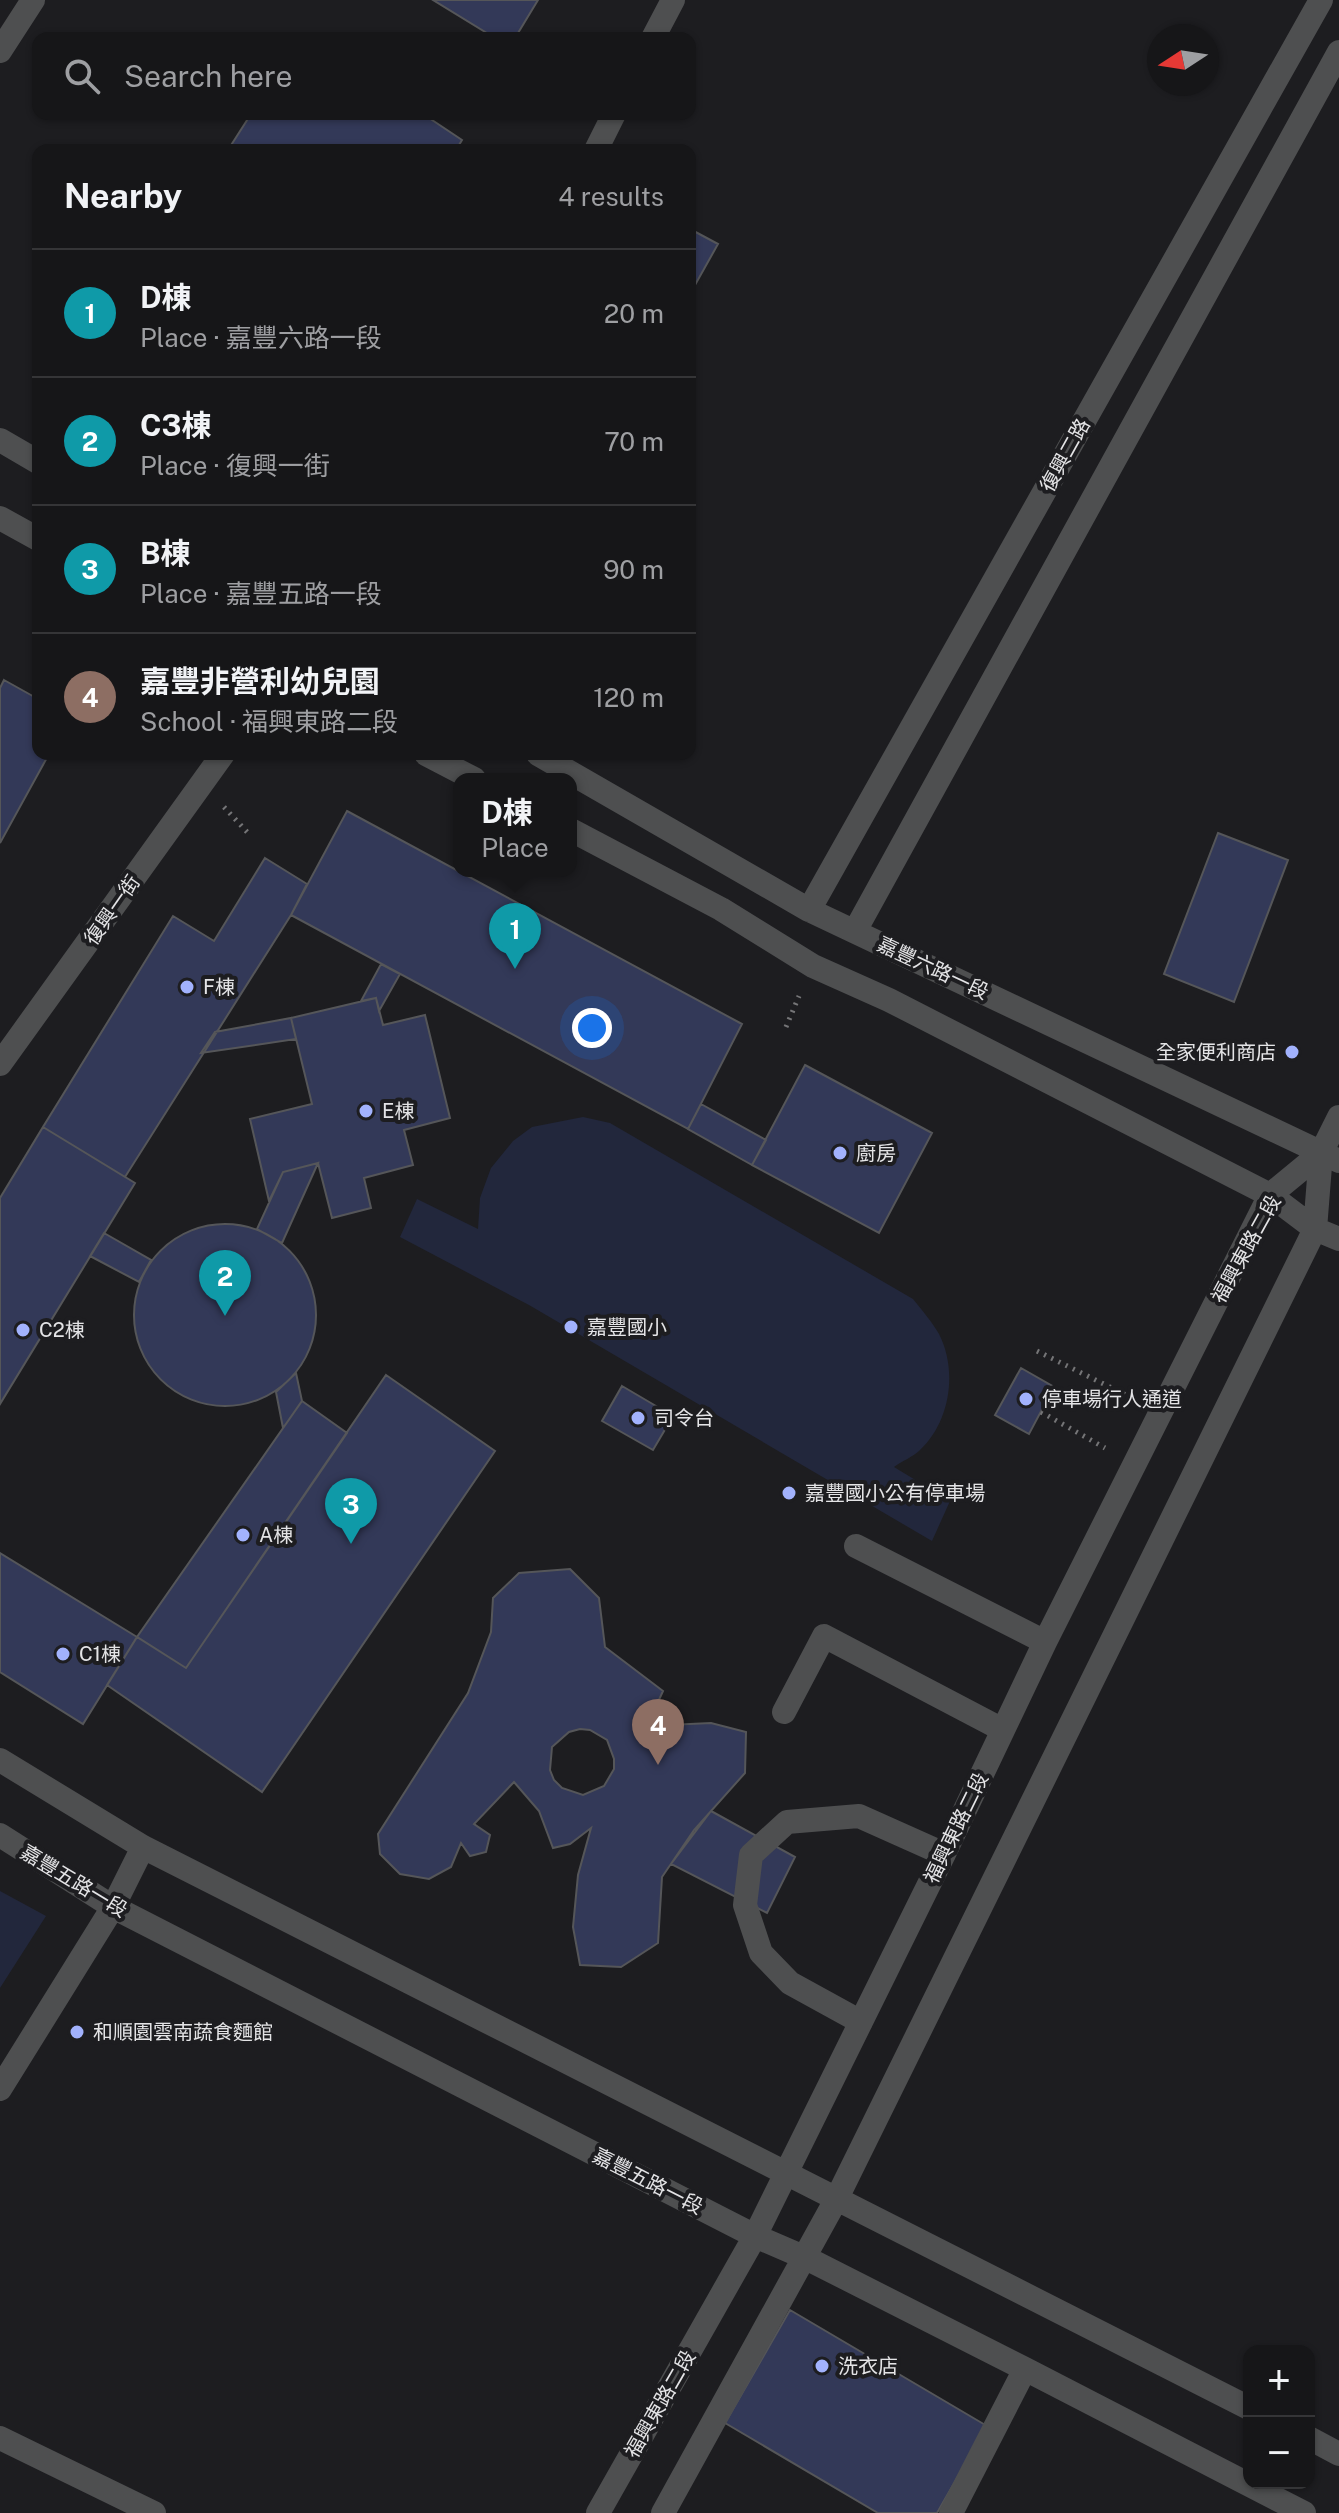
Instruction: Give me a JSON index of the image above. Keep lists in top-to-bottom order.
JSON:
{
  "streets": {
    "street": [
      "復興二路",
      "復興一街",
      "嘉豐六路一段",
      "福興東路二段",
      "嘉豐五路一段"
    ]
  },
  "crossings": [
    ["復興二路", "嘉豐六路一段"],
    ["嘉豐六路一段", "福興東路二段"],
    ["福興東路二段", "嘉豐五路一段"]
  ],
  "places": [
    "F棟",
    "全家便利商店",
    "E棟",
    "廚房",
    "嘉豐國小",
    "C2棟",
    "停車場行人通道",
    "司令台",
    "嘉豐國小公有停車場",
    "A棟",
    "C1棟",
    "和順園雲南蔬食麵館",
    "洗衣店"
  ],
  "north": "left",
  "page": {
    "search": "Search here",
    "heading": ["Nearby", "4 results"],
    "list": [
      {
        "mark": "1",
        "name": "D棟",
        "note": "Place · 嘉豐六路一段",
        "value": "20 m"
      },
      {
        "mark": "2",
        "name": "C3棟",
        "note": "Place · 復興一街",
        "value": "70 m"
      },
      {
        "mark": "3",
        "name": "B棟",
        "note": "Place · 嘉豐五路一段",
        "value": "90 m"
      },
      {
        "mark": "4",
        "name": "嘉豐非營利幼兒園",
        "note": "School · 福興東路二段",
        "value": "120 m"
      }
    ],
    "popup": ["D棟", "Place"],
    "pins": [
      "1",
      "2",
      "3",
      "4"
    ],
    "map_buttons": ["+", "−"]
  }
}
